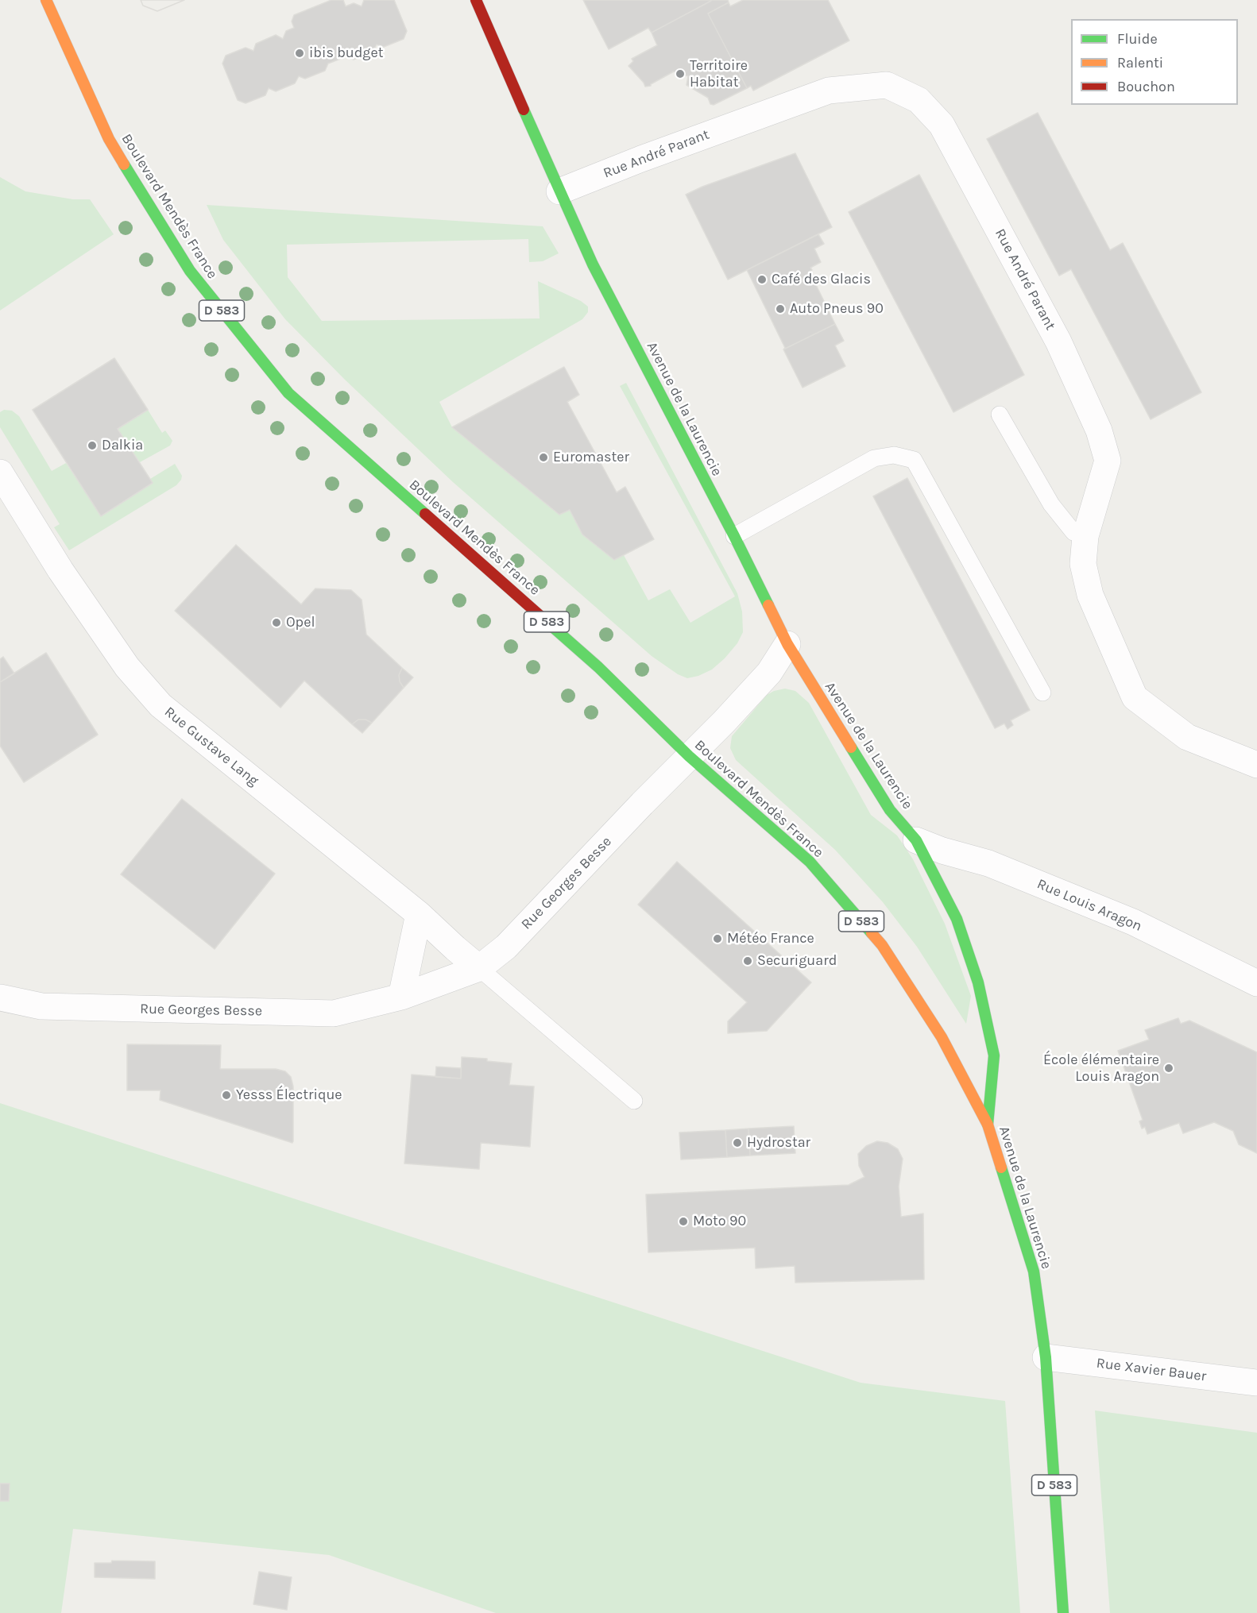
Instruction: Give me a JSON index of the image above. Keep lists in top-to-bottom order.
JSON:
{
  "streets": {
    "main road": ["Boulevard Mendès France", "D 583", "Avenue de la Laurencie"],
    "street": [
      "Rue André Parant",
      "Rue Gustave Lang",
      "Rue Georges Besse",
      "Rue Louis Aragon",
      "Rue Xavier Bauer"
    ]
  },
  "crossings": [
    ["Rue André Parant", "Avenue de la Laurencie"],
    ["Boulevard Mendès France", "Avenue de la Laurencie"],
    ["Boulevard Mendès France", "Rue Georges Besse"],
    ["Avenue de la Laurencie", "Rue Georges Besse"],
    ["Avenue de la Laurencie", "Rue Louis Aragon"],
    ["Avenue de la Laurencie", "Rue Xavier Bauer"],
    ["Rue Gustave Lang", "Rue Georges Besse"]
  ],
  "places": [
    "ibis budget",
    "Territoire Habitat",
    "Café des Glacis",
    "Auto Pneus 90",
    "Dalkia",
    "Euromaster",
    "Opel",
    "Météo France",
    "Securiguard",
    "École élémentaire Louis Aragon",
    "Yesss Électrique",
    "Hydrostar",
    "Moto 90"
  ],
  "legend": ["Fluide", "Ralenti", "Bouchon"]
}
